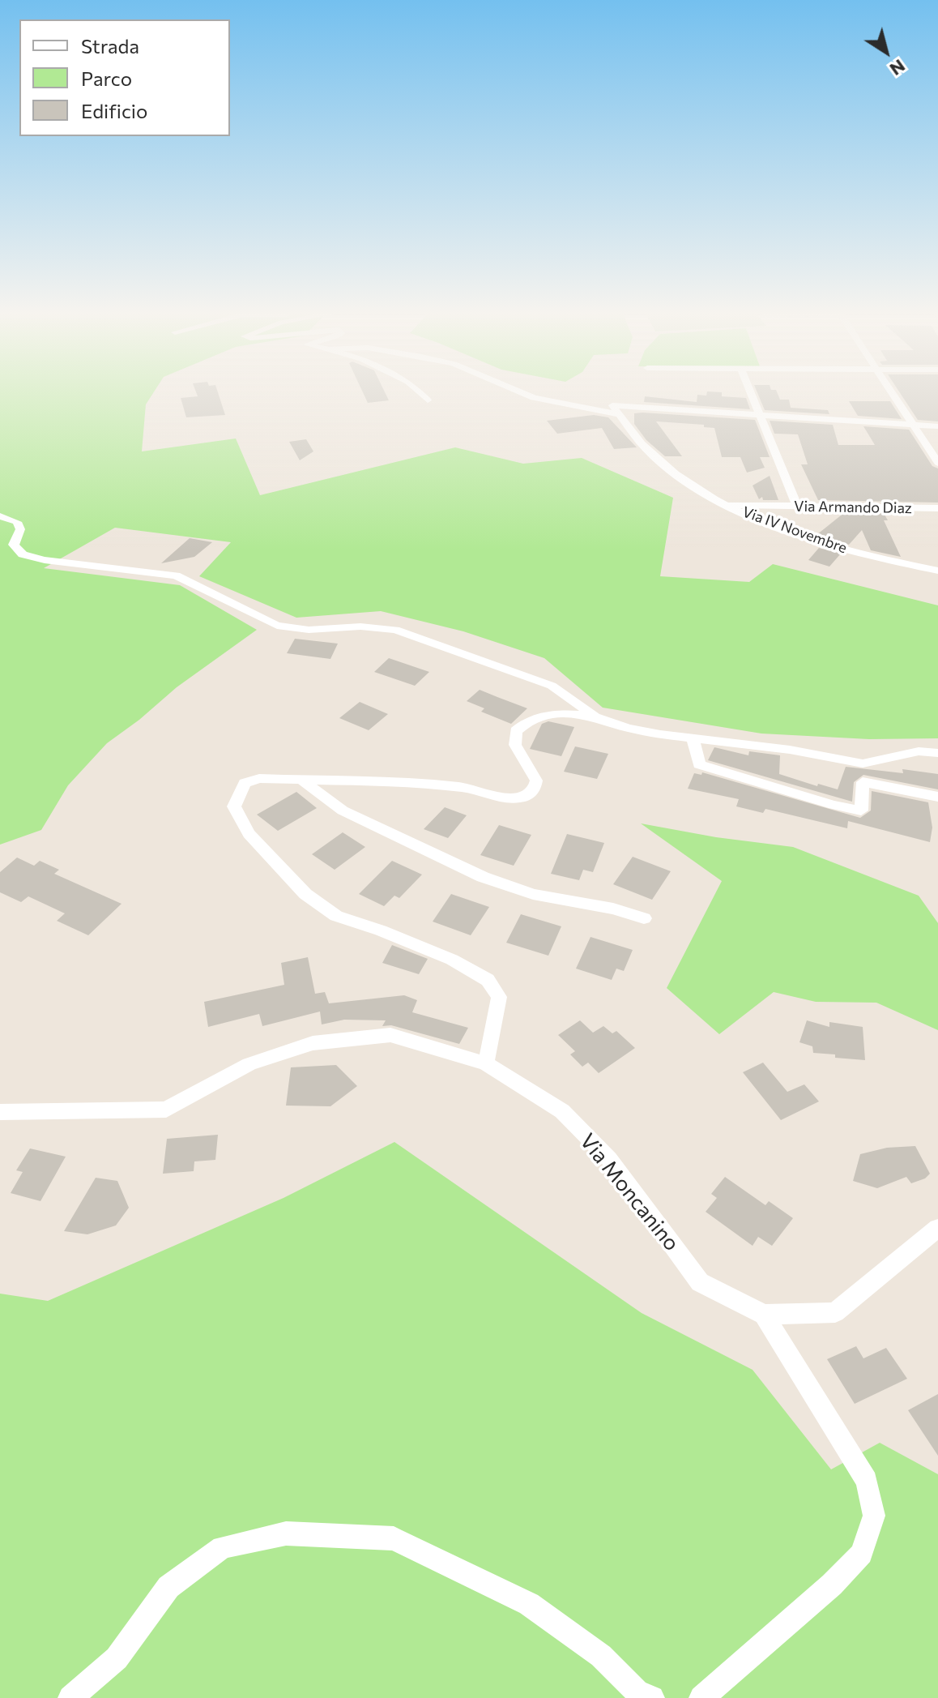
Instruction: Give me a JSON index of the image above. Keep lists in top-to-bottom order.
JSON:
{
  "streets": {
    "street": ["Via Armando Diaz", "Via IV Novembre", "Via Moncanino"]
  },
  "crossings": [
    ["Via Armando Diaz", "Via IV Novembre"]
  ],
  "legend": ["Strada", "Parco", "Edificio"],
  "north": "bottom right"
}
